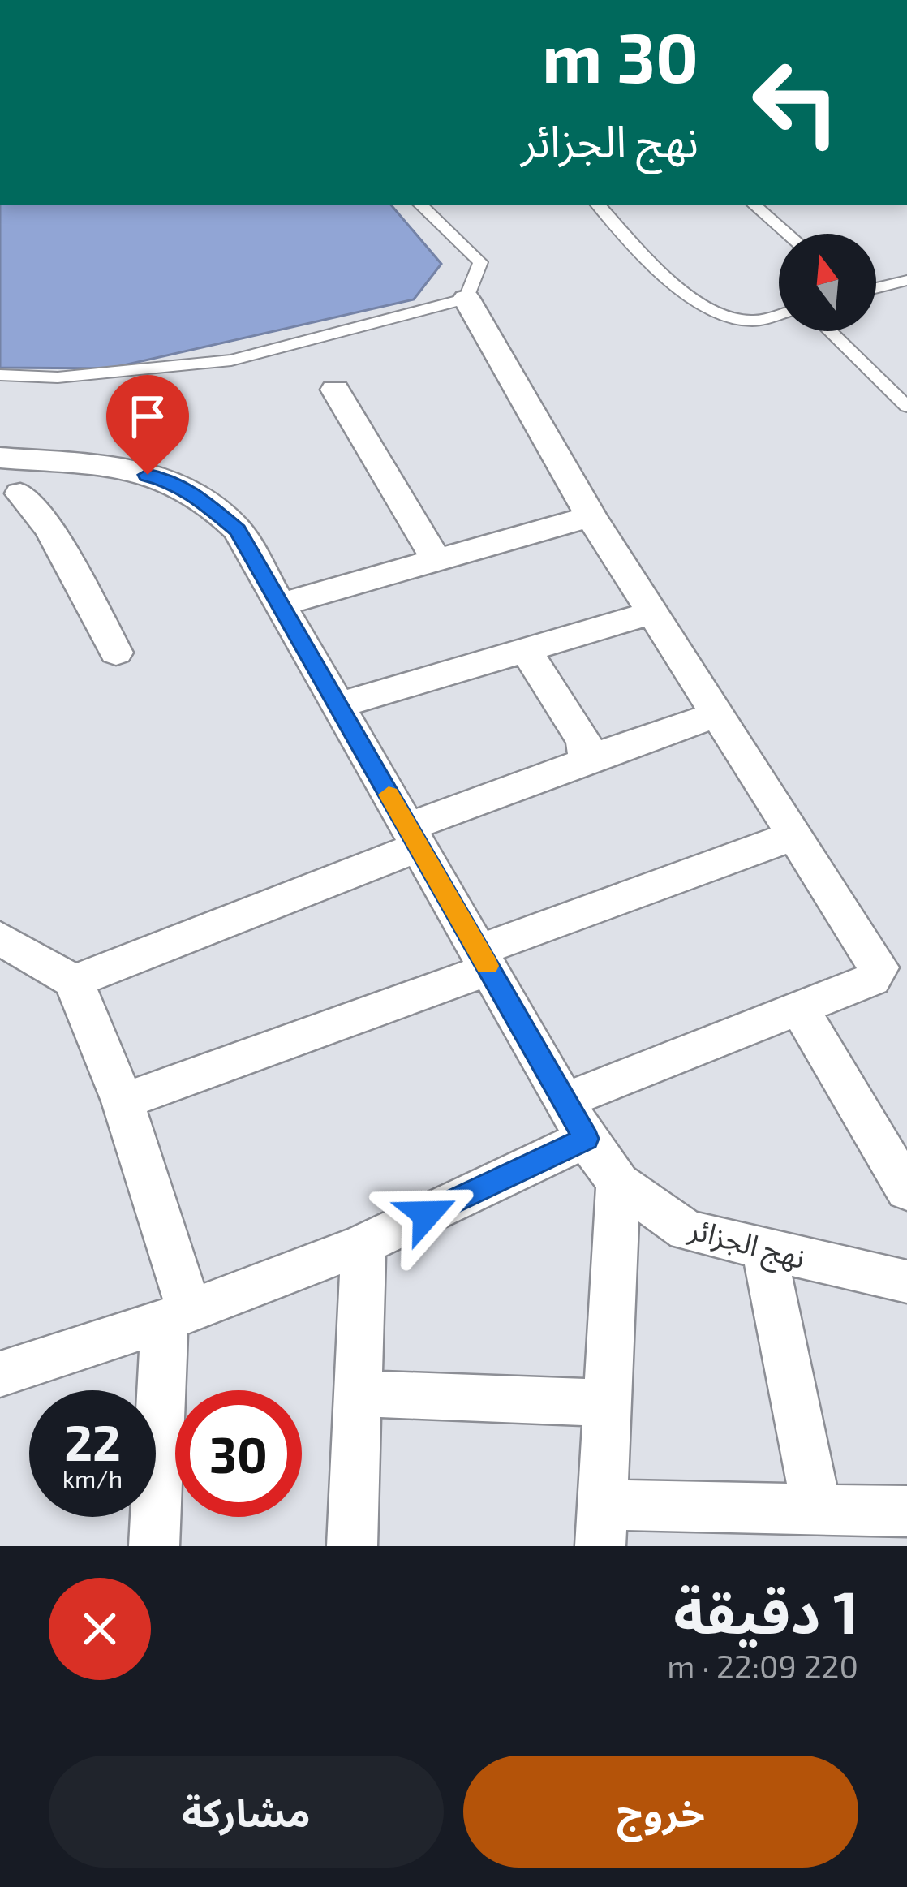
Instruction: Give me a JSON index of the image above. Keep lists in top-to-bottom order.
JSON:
{
  "streets": {
    "street": ["نهج الجزائر"]
  },
  "north": "top",
  "page": {
    "turn": ["30 m", "نهج الجزائر"],
    "speed": "22 km/h",
    "limit": "30",
    "heading": ["1 دقيقة", "220 m · 22:09"],
    "buttons": ["خروج", "مشاركة"]
  }
}
